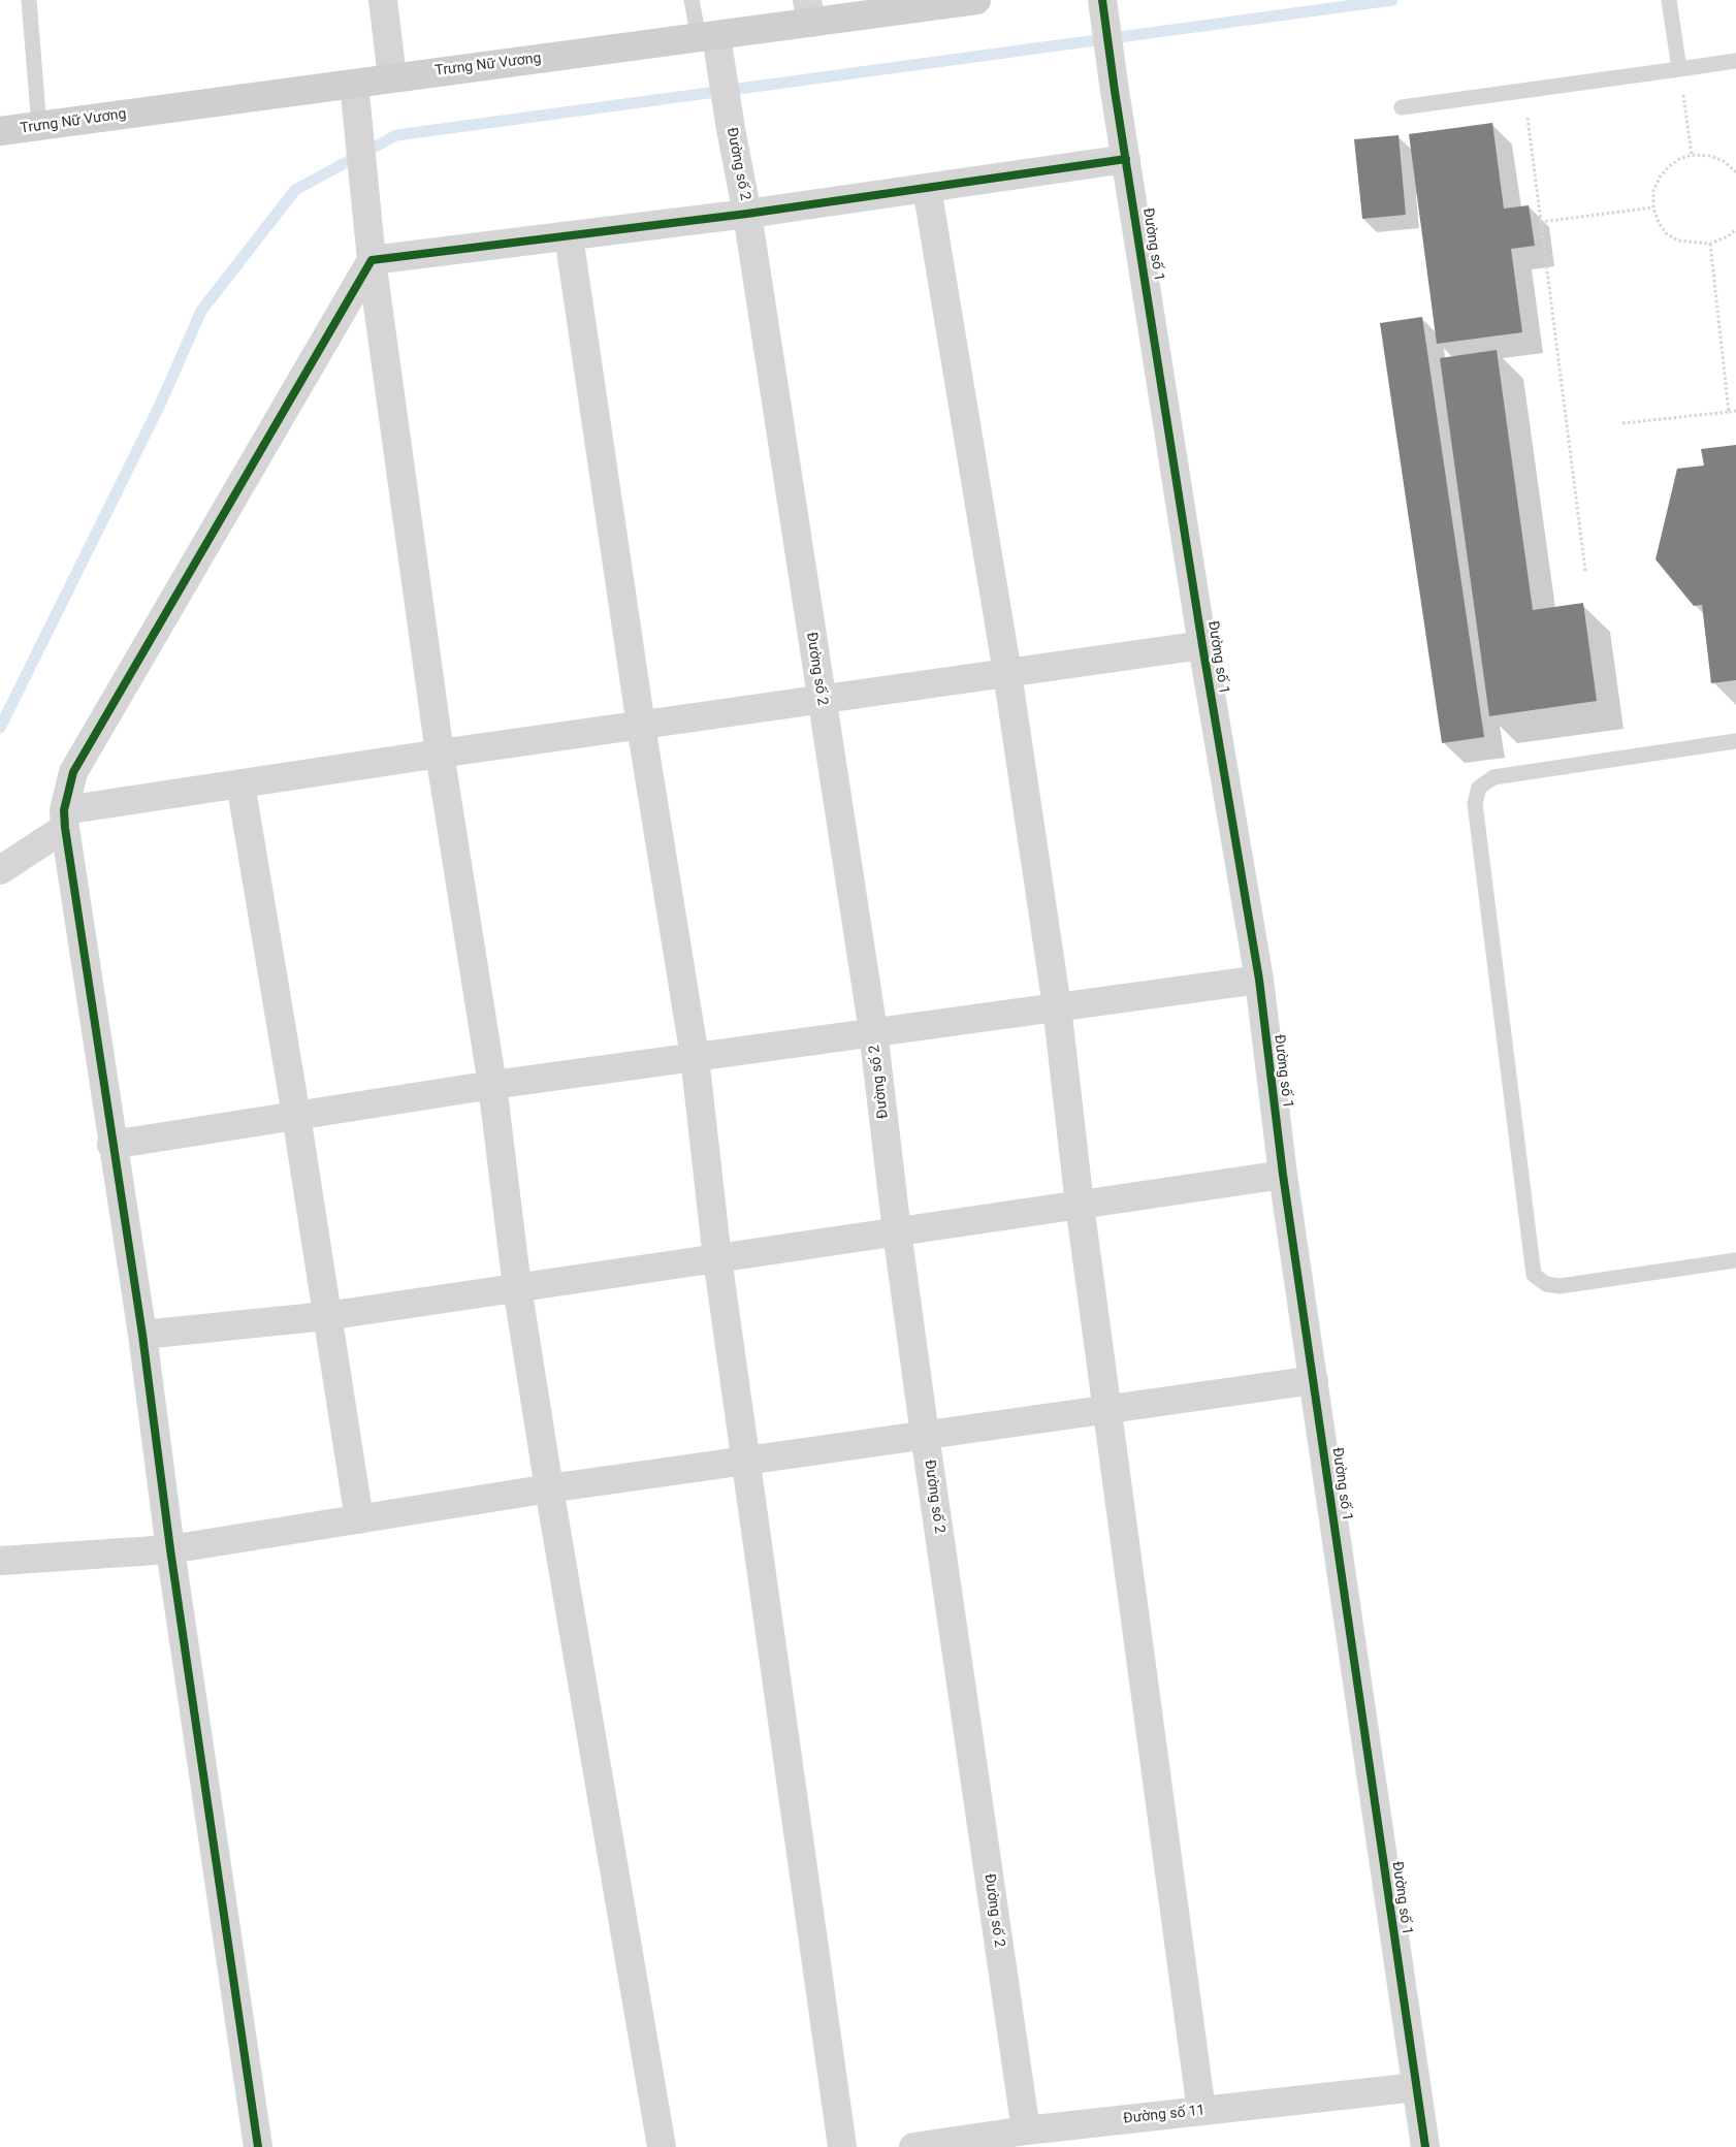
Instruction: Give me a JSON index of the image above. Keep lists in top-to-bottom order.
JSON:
{
  "streets": {
    "street": [
      "Trưng Nữ Vương",
      "Đường số 2",
      "Đường số 1",
      "Đường số 11"
    ]
  },
  "crossings": [
    ["Trưng Nữ Vương", "Đường số 2"],
    ["Đường số 2", "Đường số 11"],
    ["Đường số 1", "Đường số 11"]
  ]
}
